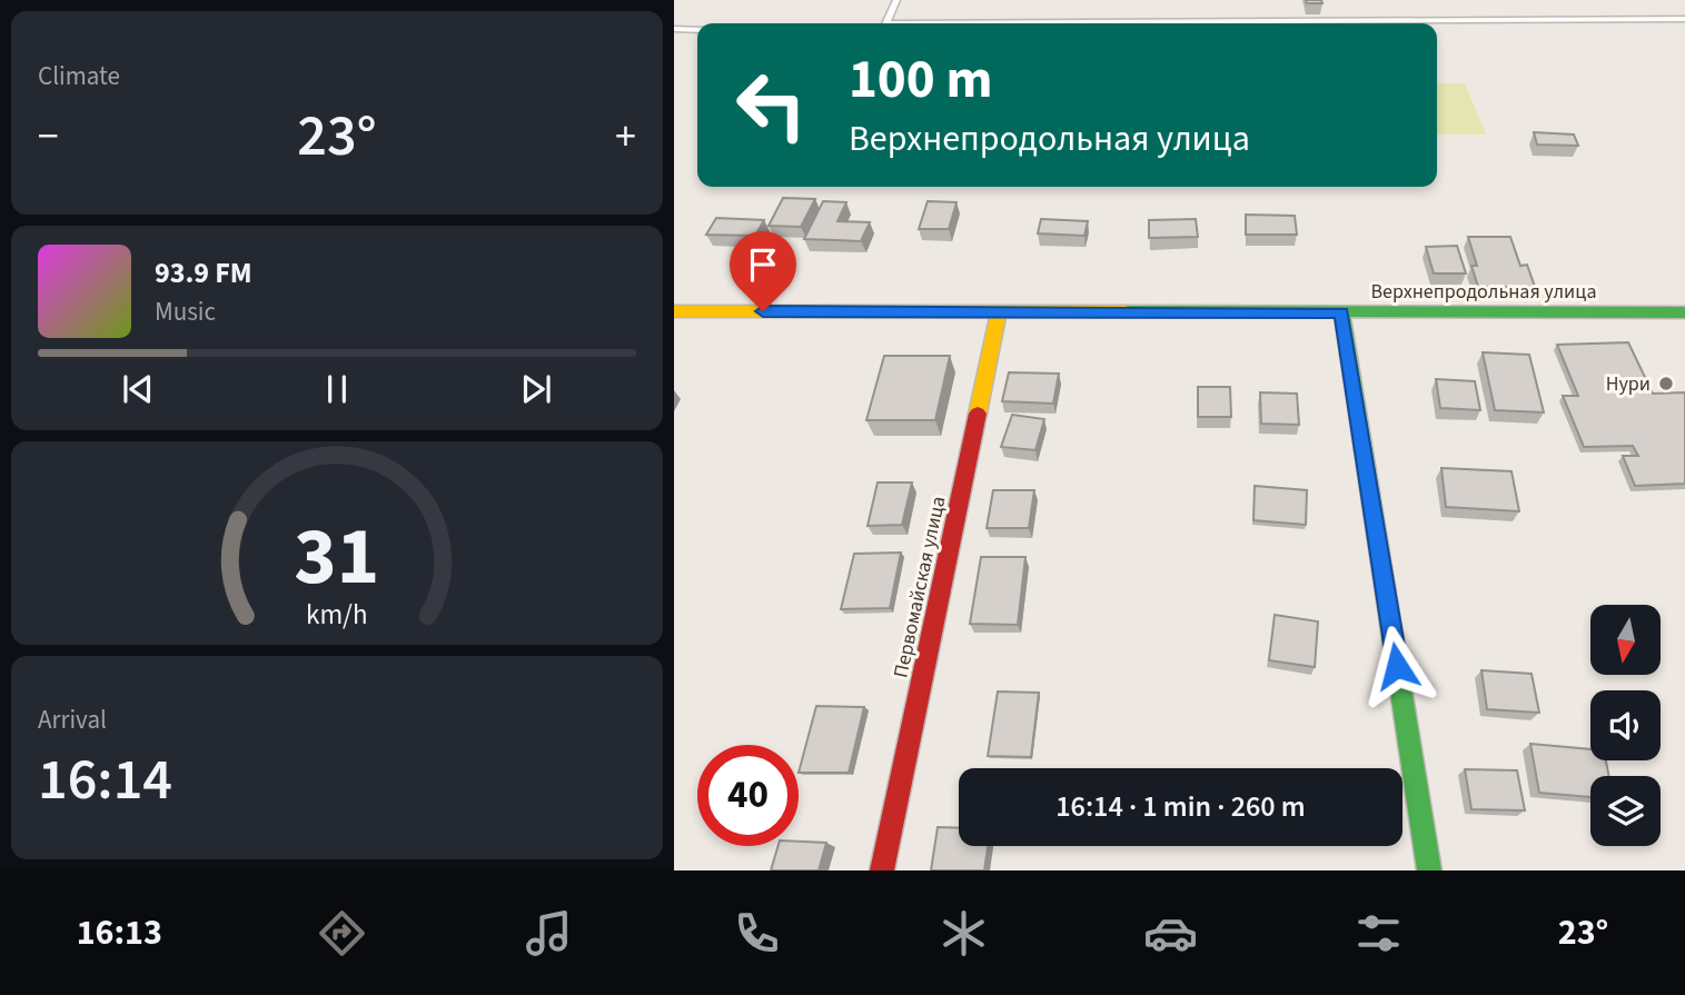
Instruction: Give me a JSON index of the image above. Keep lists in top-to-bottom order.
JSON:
{
  "streets": {
    "main road": ["Верхнепродольная улица", "Первомайская улица"]
  },
  "crossings": [
    ["Верхнепродольная улица", "Первомайская улица"]
  ],
  "places": ["Нури"],
  "north": "bottom",
  "page": {
    "tile": [
      "Climate",
      ["Arrival", "16:14"]
    ],
    "turn": ["100 m", "Верхнепродольная улица"],
    "heat": ["−", "23°", "+"],
    "song": ["93.9 FM", "Music"],
    "limit": "40",
    "trip": "16:14 · 1 min · 260 m",
    "tabs": ["16:13", "23°"],
    "gauge": ["31", "km/h"]
  }
}
